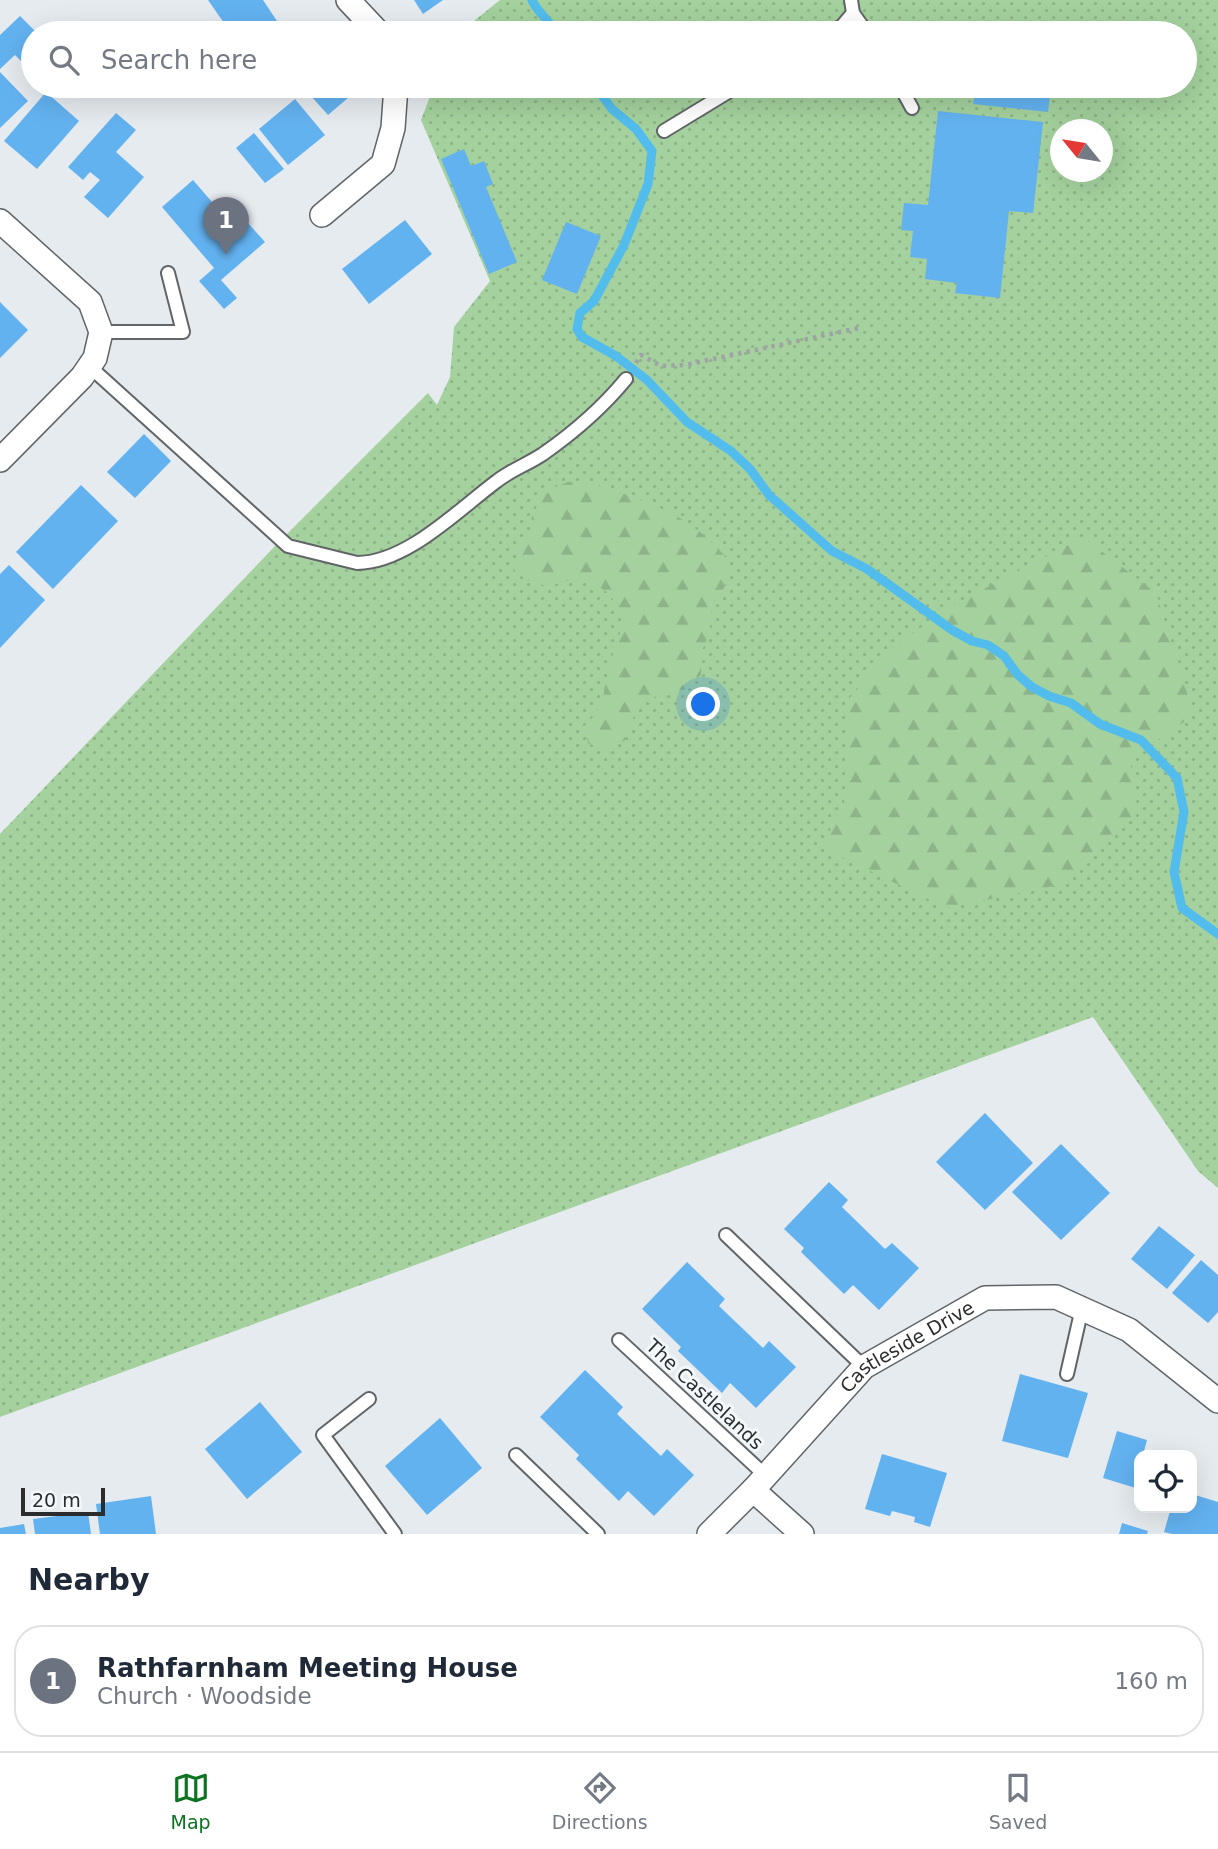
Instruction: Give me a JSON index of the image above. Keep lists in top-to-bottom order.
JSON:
{
  "streets": {
    "street": ["Castleside Drive"],
    "lane": ["The Castlelands"]
  },
  "crossings": [
    ["Castleside Drive", "The Castlelands"]
  ],
  "scale_bar": "20 m",
  "north": "top left",
  "page": {
    "search": "Search here",
    "pins": "1",
    "scale": "20 m",
    "heading": "Nearby",
    "list": [
      {
        "mark": "1",
        "name": "Rathfarnham Meeting House",
        "note": "Church · Woodside",
        "value": "160 m"
      }
    ],
    "nav": ["Map", "Directions", "Saved"]
  }
}
